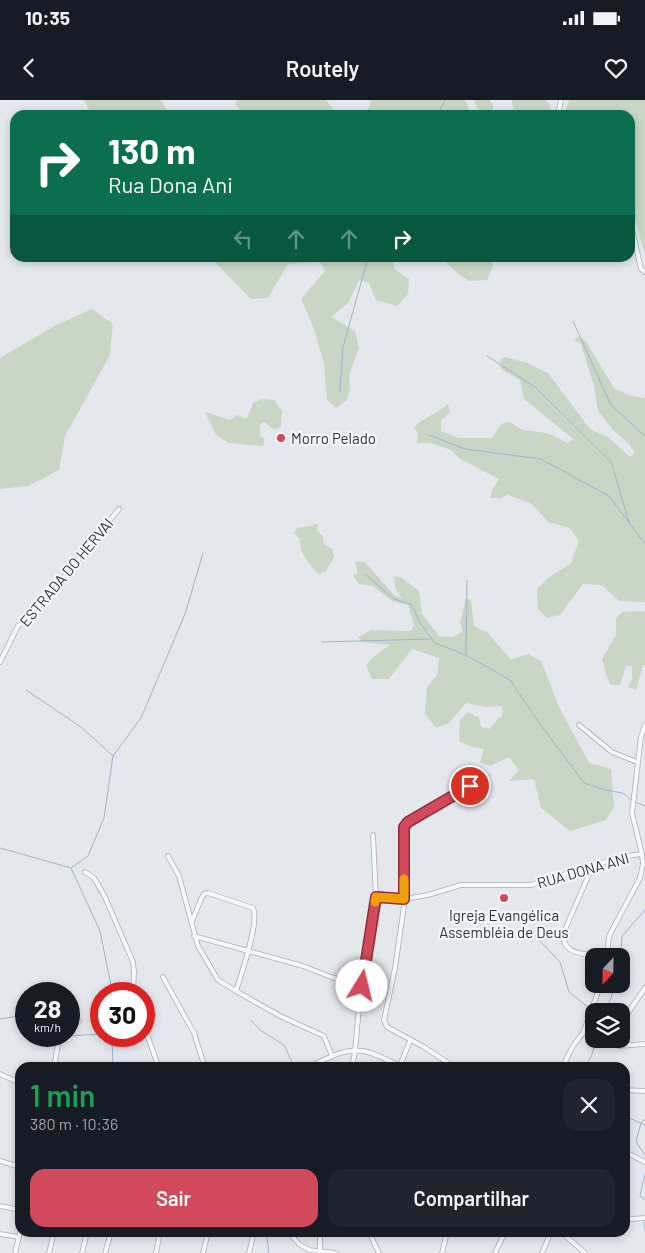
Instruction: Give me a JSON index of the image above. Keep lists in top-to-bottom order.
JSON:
{
  "streets": {
    "street": ["ESTRADA DO HERVAI", "RUA DONA ANI"]
  },
  "places": ["Morro Pelado", "Igreja Evangélica Assembléia de Deus"],
  "north": "bottom",
  "page": {
    "status": "10:35",
    "header": "Routely",
    "turn": ["130 m", "Rua Dona Ani"],
    "speed": "28 km/h",
    "limit": "30",
    "heading": ["1 min", "380 m · 10:36"],
    "buttons": ["Sair", "Compartilhar"]
  }
}
